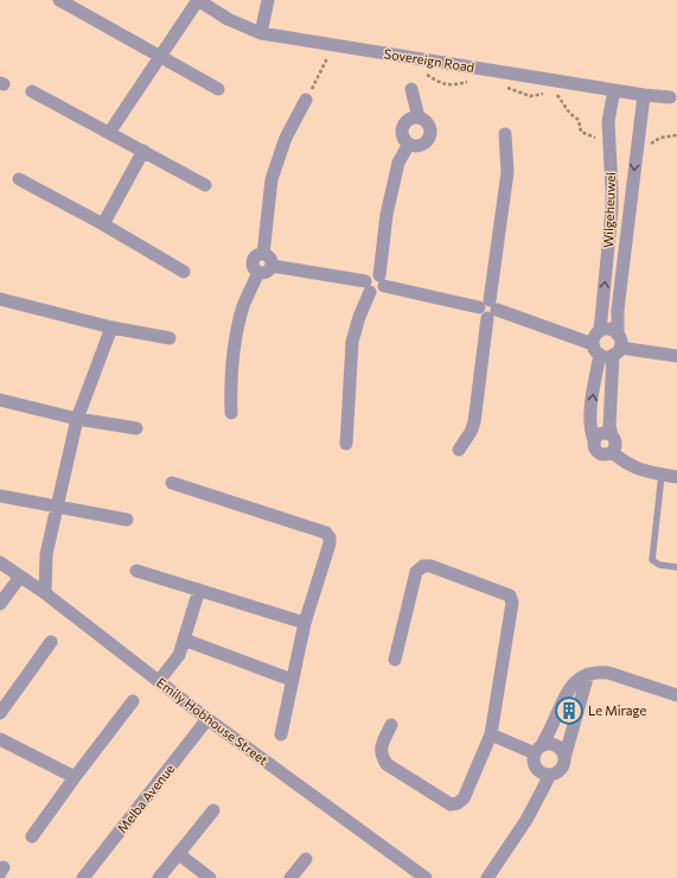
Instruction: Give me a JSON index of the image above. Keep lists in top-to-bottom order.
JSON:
{
  "streets": {
    "street": [
      "Sovereign Road",
      "Wilgeheuwel",
      "Emily Hobhouse Street",
      "Melba Avenue"
    ]
  },
  "crossings": [
    ["Sovereign Road", "Wilgeheuwel"],
    ["Emily Hobhouse Street", "Melba Avenue"]
  ],
  "places": {
    "building": ["Le Mirage"]
  }
}
